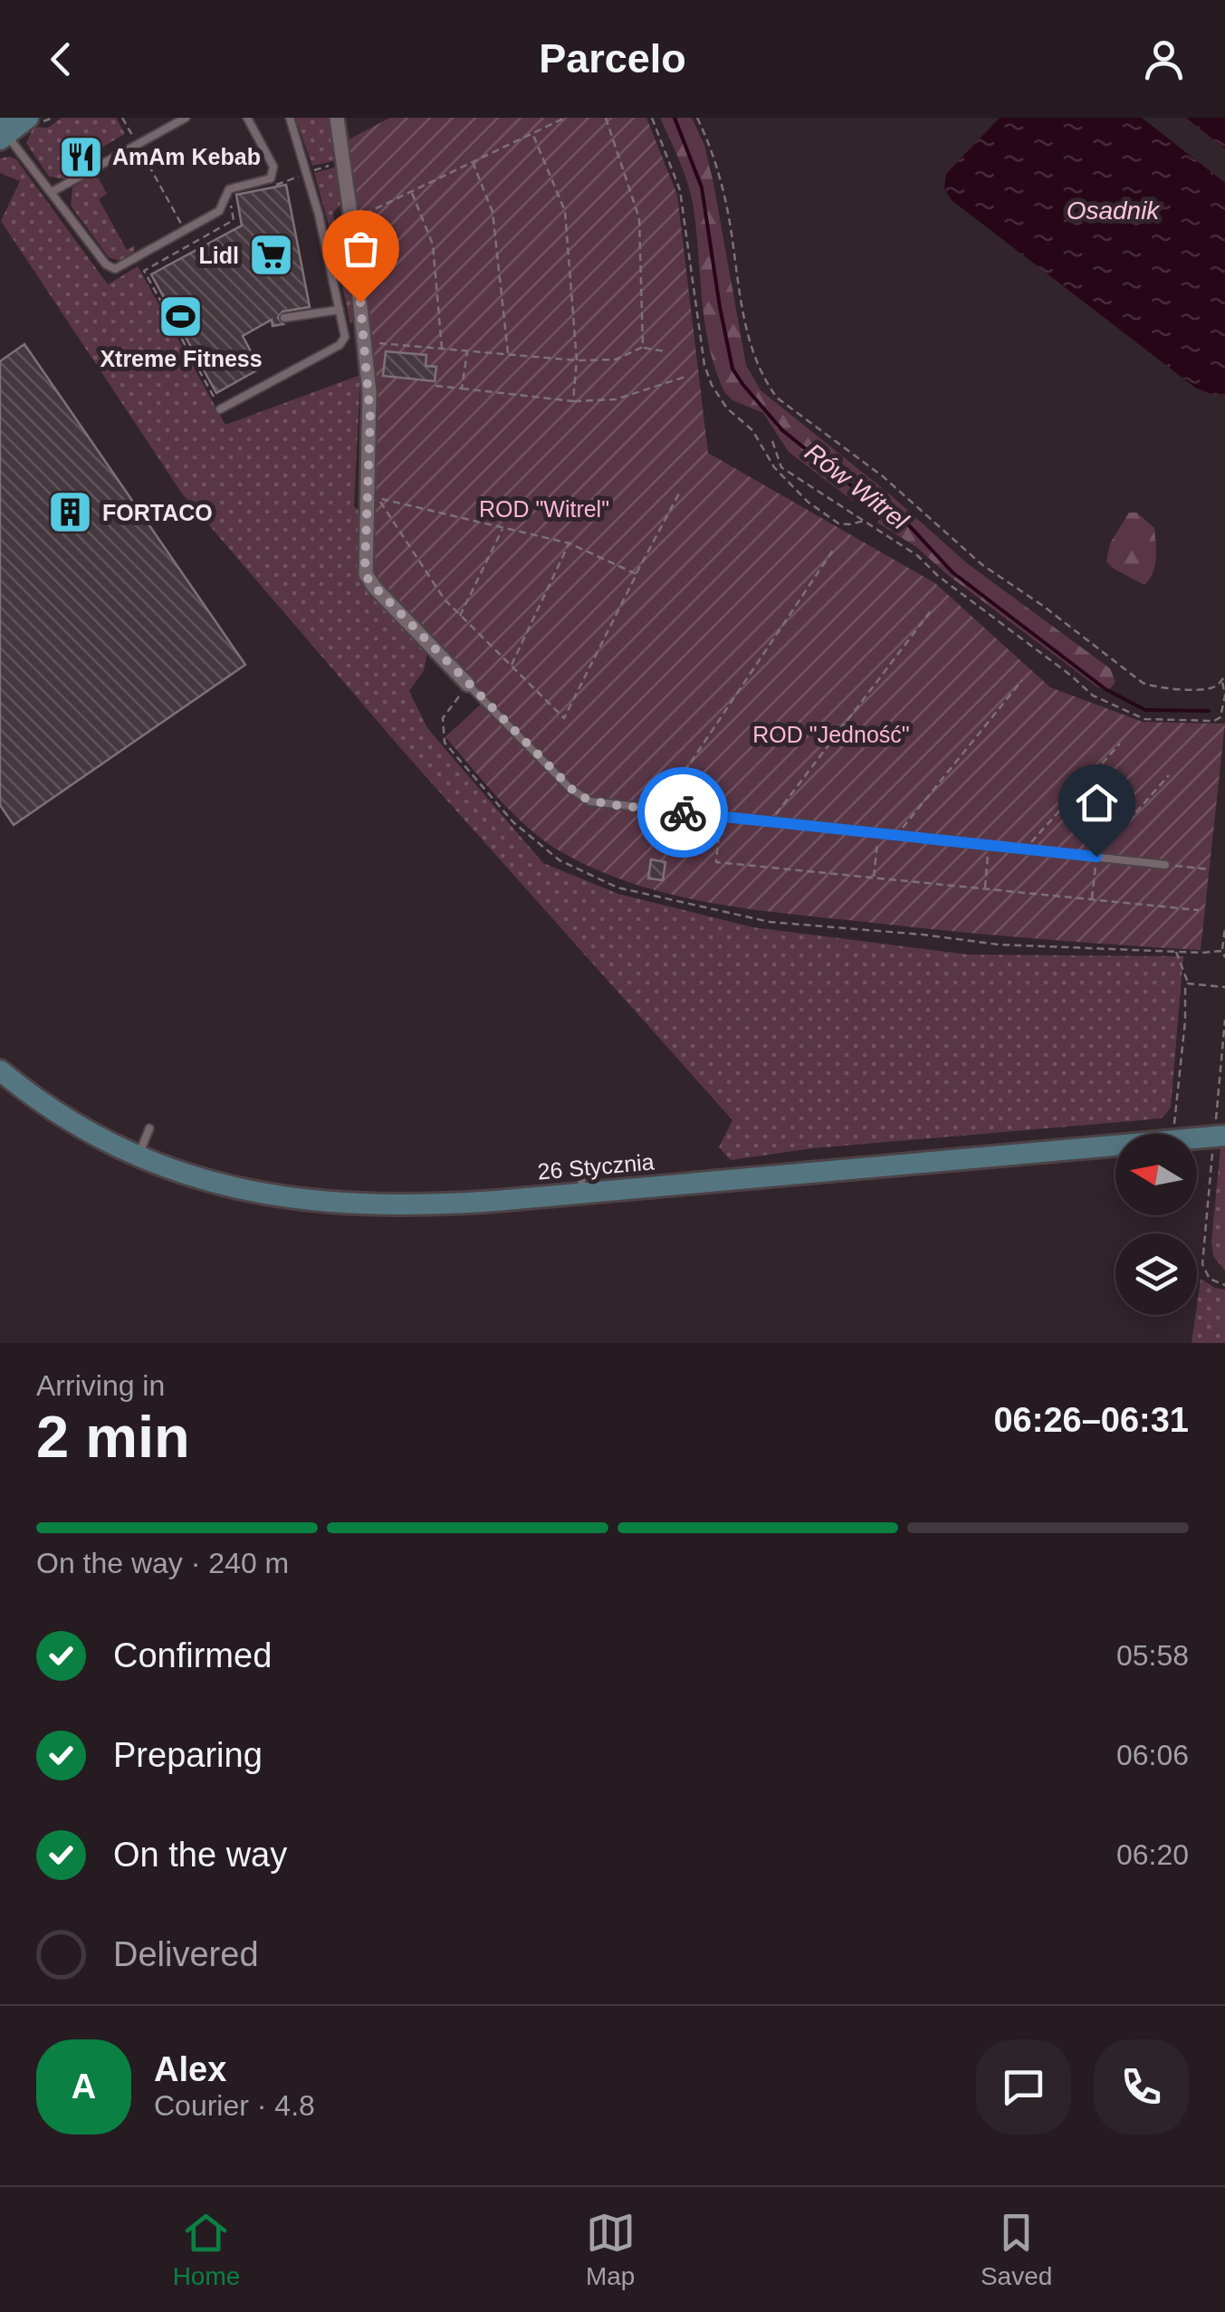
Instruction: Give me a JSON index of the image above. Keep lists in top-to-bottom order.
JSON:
{
  "streets": {
    "street": ["26 Stycznia"]
  },
  "water": ["Osadnik", "Rów Witrel"],
  "parks": ["ROD \"Witrel\"", "ROD \"Jedność\""],
  "places": {
    "restaurant": ["AmAm Kebab"],
    "supermarket": ["Lidl"],
    "sports": ["Xtreme Fitness"],
    "building": ["FORTACO"]
  },
  "north": "left",
  "page": {
    "header": "Parcelo",
    "heading": ["2 min", "Arriving in", "06:26–06:31"],
    "panel": ["Alex", "Courier · 4.8"],
    "bar": "On the way · 240 m",
    "list": [
      ["Confirmed", "05:58"],
      ["Preparing", "06:06"],
      ["On the way", "06:20"],
      "Delivered"
    ],
    "round": "A",
    "tabs": ["Home", "Map", "Saved"]
  }
}
